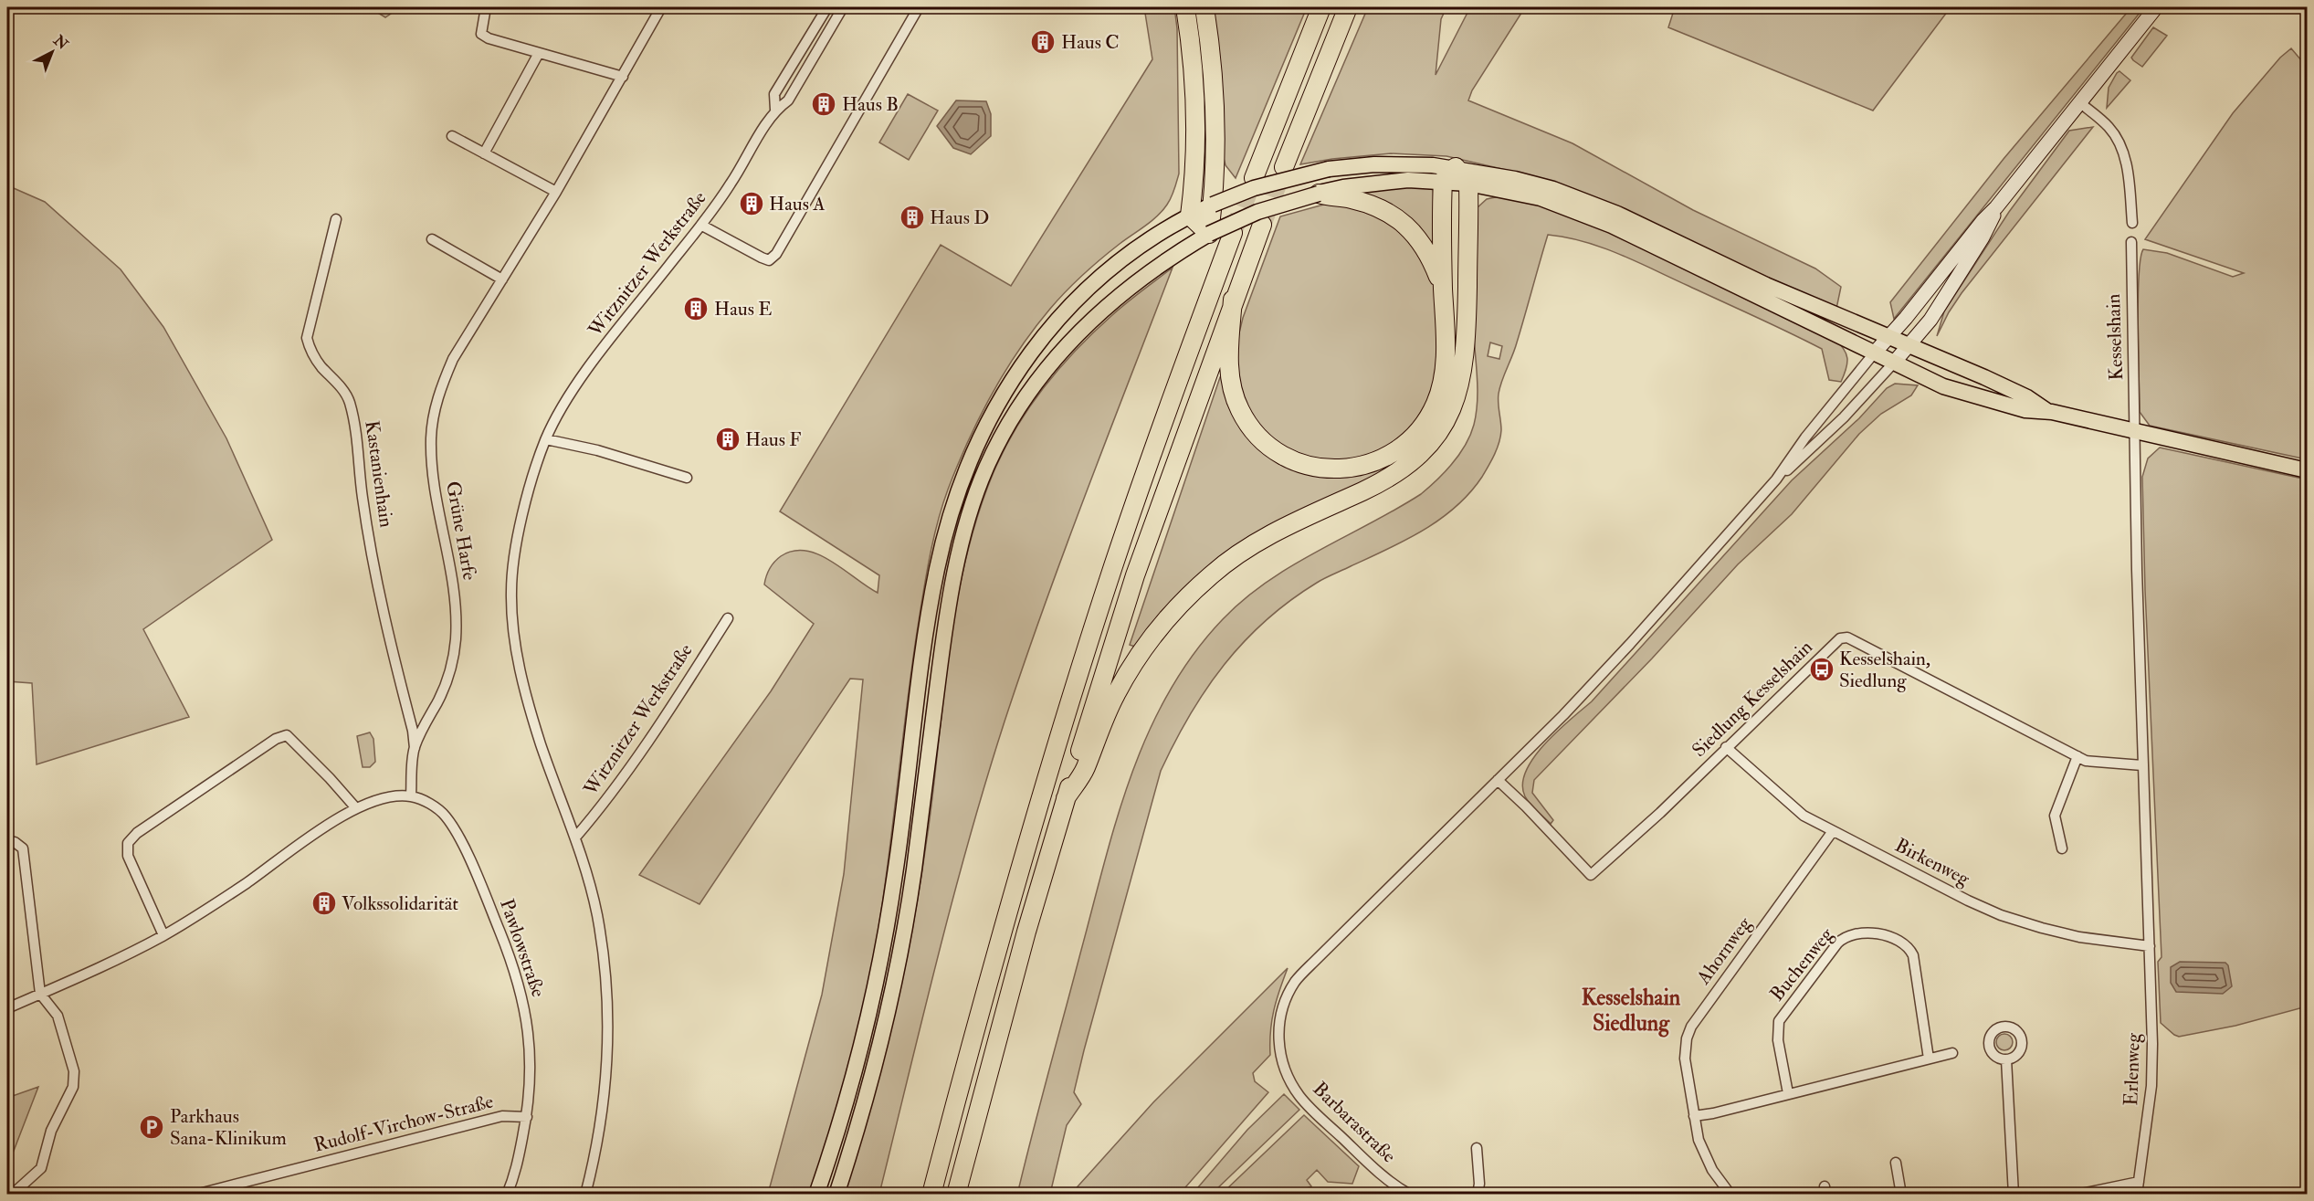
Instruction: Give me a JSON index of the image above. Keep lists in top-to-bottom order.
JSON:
{
  "streets": {
    "street": [
      "Witznitzer Werkstraße",
      "Kesselshain",
      "Kastanienhain",
      "Grüne Harfe",
      "Siedlung Kesselshain",
      "Birkenweg",
      "Pawlowstraße",
      "Ahornweg",
      "Buchenweg",
      "Erlenweg",
      "Barbarastraße",
      "Rudolf-Virchow-Straße"
    ]
  },
  "crossings": [
    ["Kastanienhain", "Grüne Harfe"],
    ["Grüne Harfe", "Pawlowstraße"],
    ["Siedlung Kesselshain", "Birkenweg"],
    ["Siedlung Kesselshain", "Barbarastraße"],
    ["Birkenweg", "Ahornweg"],
    ["Birkenweg", "Erlenweg"],
    ["Pawlowstraße", "Rudolf-Virchow-Straße"]
  ],
  "districts": ["Kesselshain Siedlung"],
  "places": {
    "building": [
      "Haus C",
      "Haus B",
      "Haus A",
      "Haus D",
      "Haus E",
      "Haus F",
      "Volkssolidarität"
    ],
    "bus stop": ["Kesselshain, Siedlung"],
    "parking": ["Parkhaus Sana-Klinikum"]
  },
  "north": "top right"
}
